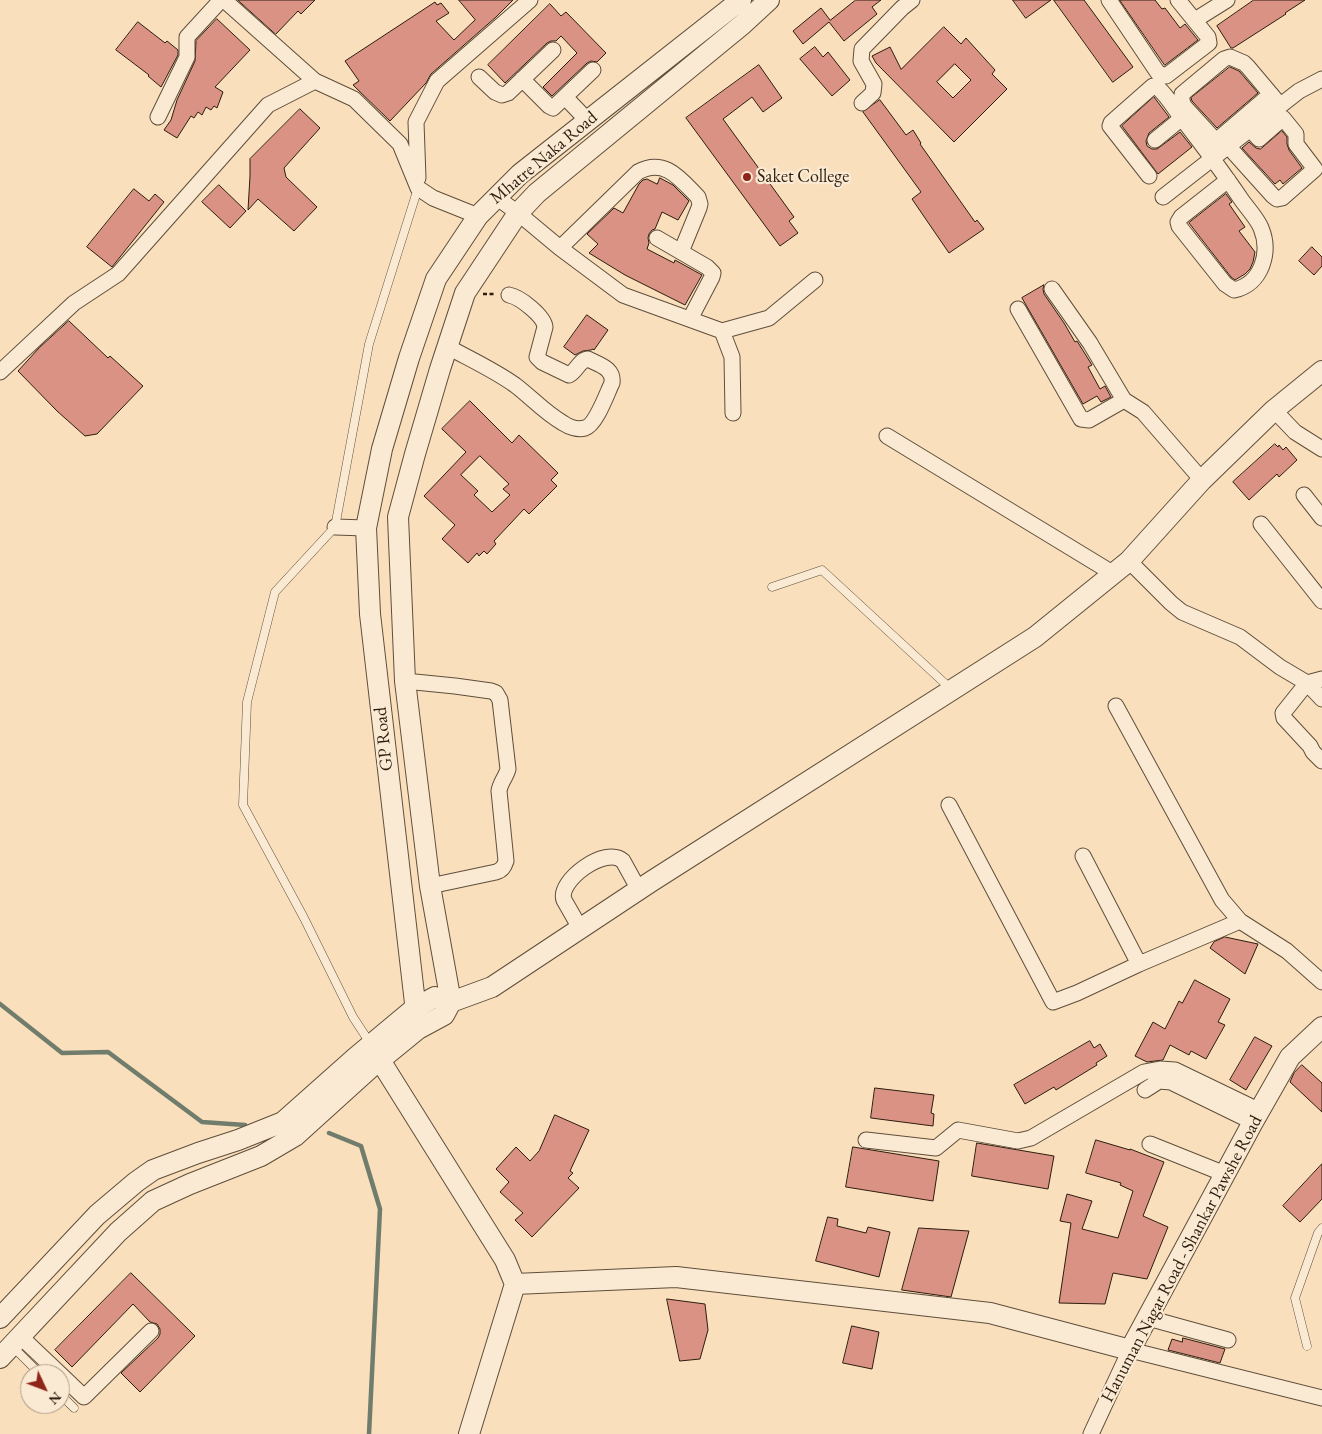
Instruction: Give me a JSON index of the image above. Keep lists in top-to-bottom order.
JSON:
{
  "streets": {
    "street": ["Mhatre Naka Road", "GP Road", "Hanuman Nagar Road - Shankar Pawshe Road"]
  },
  "crossings": [
    ["Mhatre Naka Road", "GP Road"]
  ],
  "places": ["Saket College"],
  "north": "bottom right"
}
